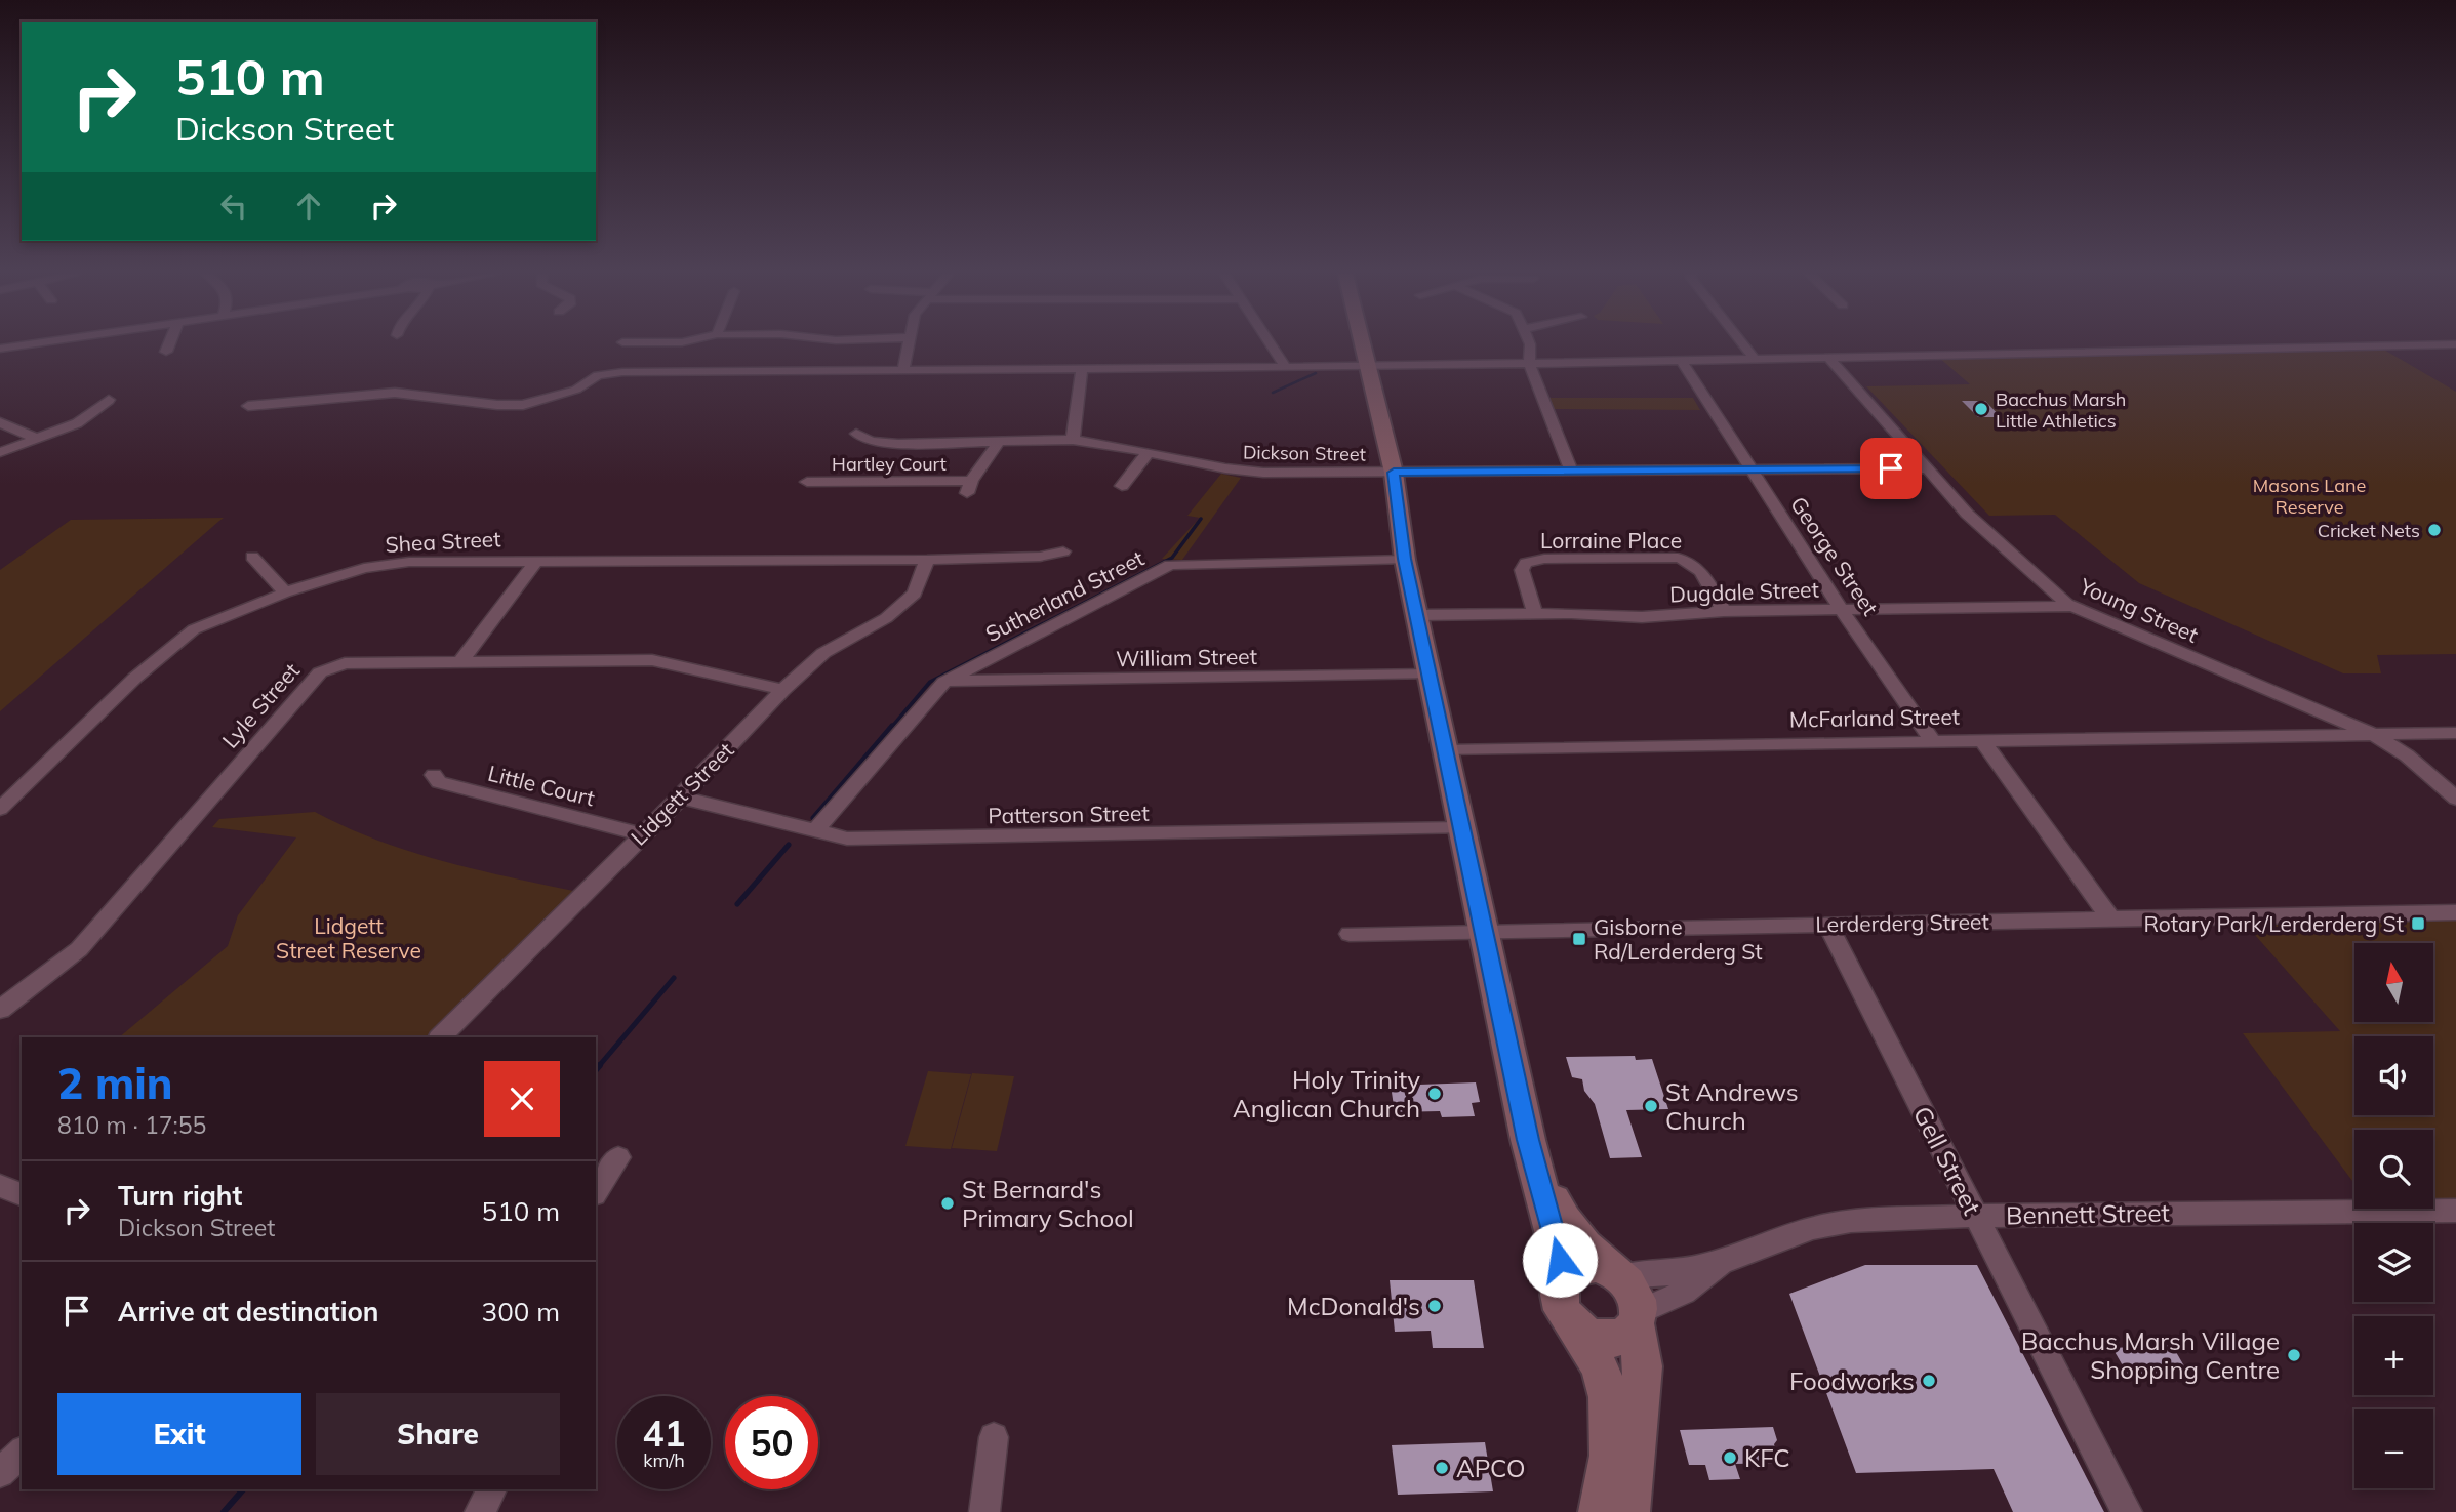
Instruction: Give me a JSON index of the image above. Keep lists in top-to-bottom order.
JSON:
{
  "streets": {
    "street": [
      "Dickson Street",
      "Hartley Court",
      "Lorraine Place",
      "Shea Street",
      "George Street",
      "Dugdale Street",
      "Sutherland Street",
      "Young Street",
      "William Street",
      "Lyle Street",
      "McFarland Street",
      "Little Court",
      "Lidgett Street",
      "Patterson Street",
      "Lerderderg Street",
      "Gell Street",
      "Bennett Street"
    ]
  },
  "crossings": [
    ["Dickson Street", "Hartley Court"],
    ["Dickson Street", "George Street"],
    ["Dickson Street", "Young Street"],
    ["Lorraine Place", "Dugdale Street"],
    ["Shea Street", "Lidgett Street"],
    ["George Street", "Dugdale Street"],
    ["George Street", "McFarland Street"],
    ["Dugdale Street", "Young Street"],
    ["Sutherland Street", "William Street"],
    ["Sutherland Street", "Patterson Street"],
    ["Young Street", "McFarland Street"],
    ["Lyle Street", "Lidgett Street"],
    ["Little Court", "Lidgett Street"],
    ["Lidgett Street", "Patterson Street"],
    ["Lerderderg Street", "Gell Street"],
    ["Gell Street", "Bennett Street"]
  ],
  "parks": ["Masons Lane Reserve", "Lidgett Street Reserve"],
  "places": {
    "other": [
      "Bacchus Marsh Little Athletics",
      "Cricket Nets",
      "Holy Trinity Anglican Church",
      "St Andrews Church",
      "St Bernard's Primary School",
      "McDonald's",
      "Bacchus Marsh Village Shopping Centre",
      "Foodworks",
      "KFC",
      "APCO"
    ],
    "transit": ["Rotary Park/Lerderderg St", "Gisborne Rd/Lerderderg St"]
  },
  "north": "top",
  "page": {
    "turn": ["510 m", "Dickson Street"],
    "map_buttons": ["+", "−"],
    "heading": ["2 min", "810 m · 17:55"],
    "list": [
      {
        "name": "Turn right",
        "note": "Dickson Street",
        "value": "510 m"
      },
      {
        "name": "Arrive at destination",
        "value": "300 m"
      }
    ],
    "buttons": ["Exit", "Share"],
    "speed": "41 km/h",
    "limit": "50"
  }
}
